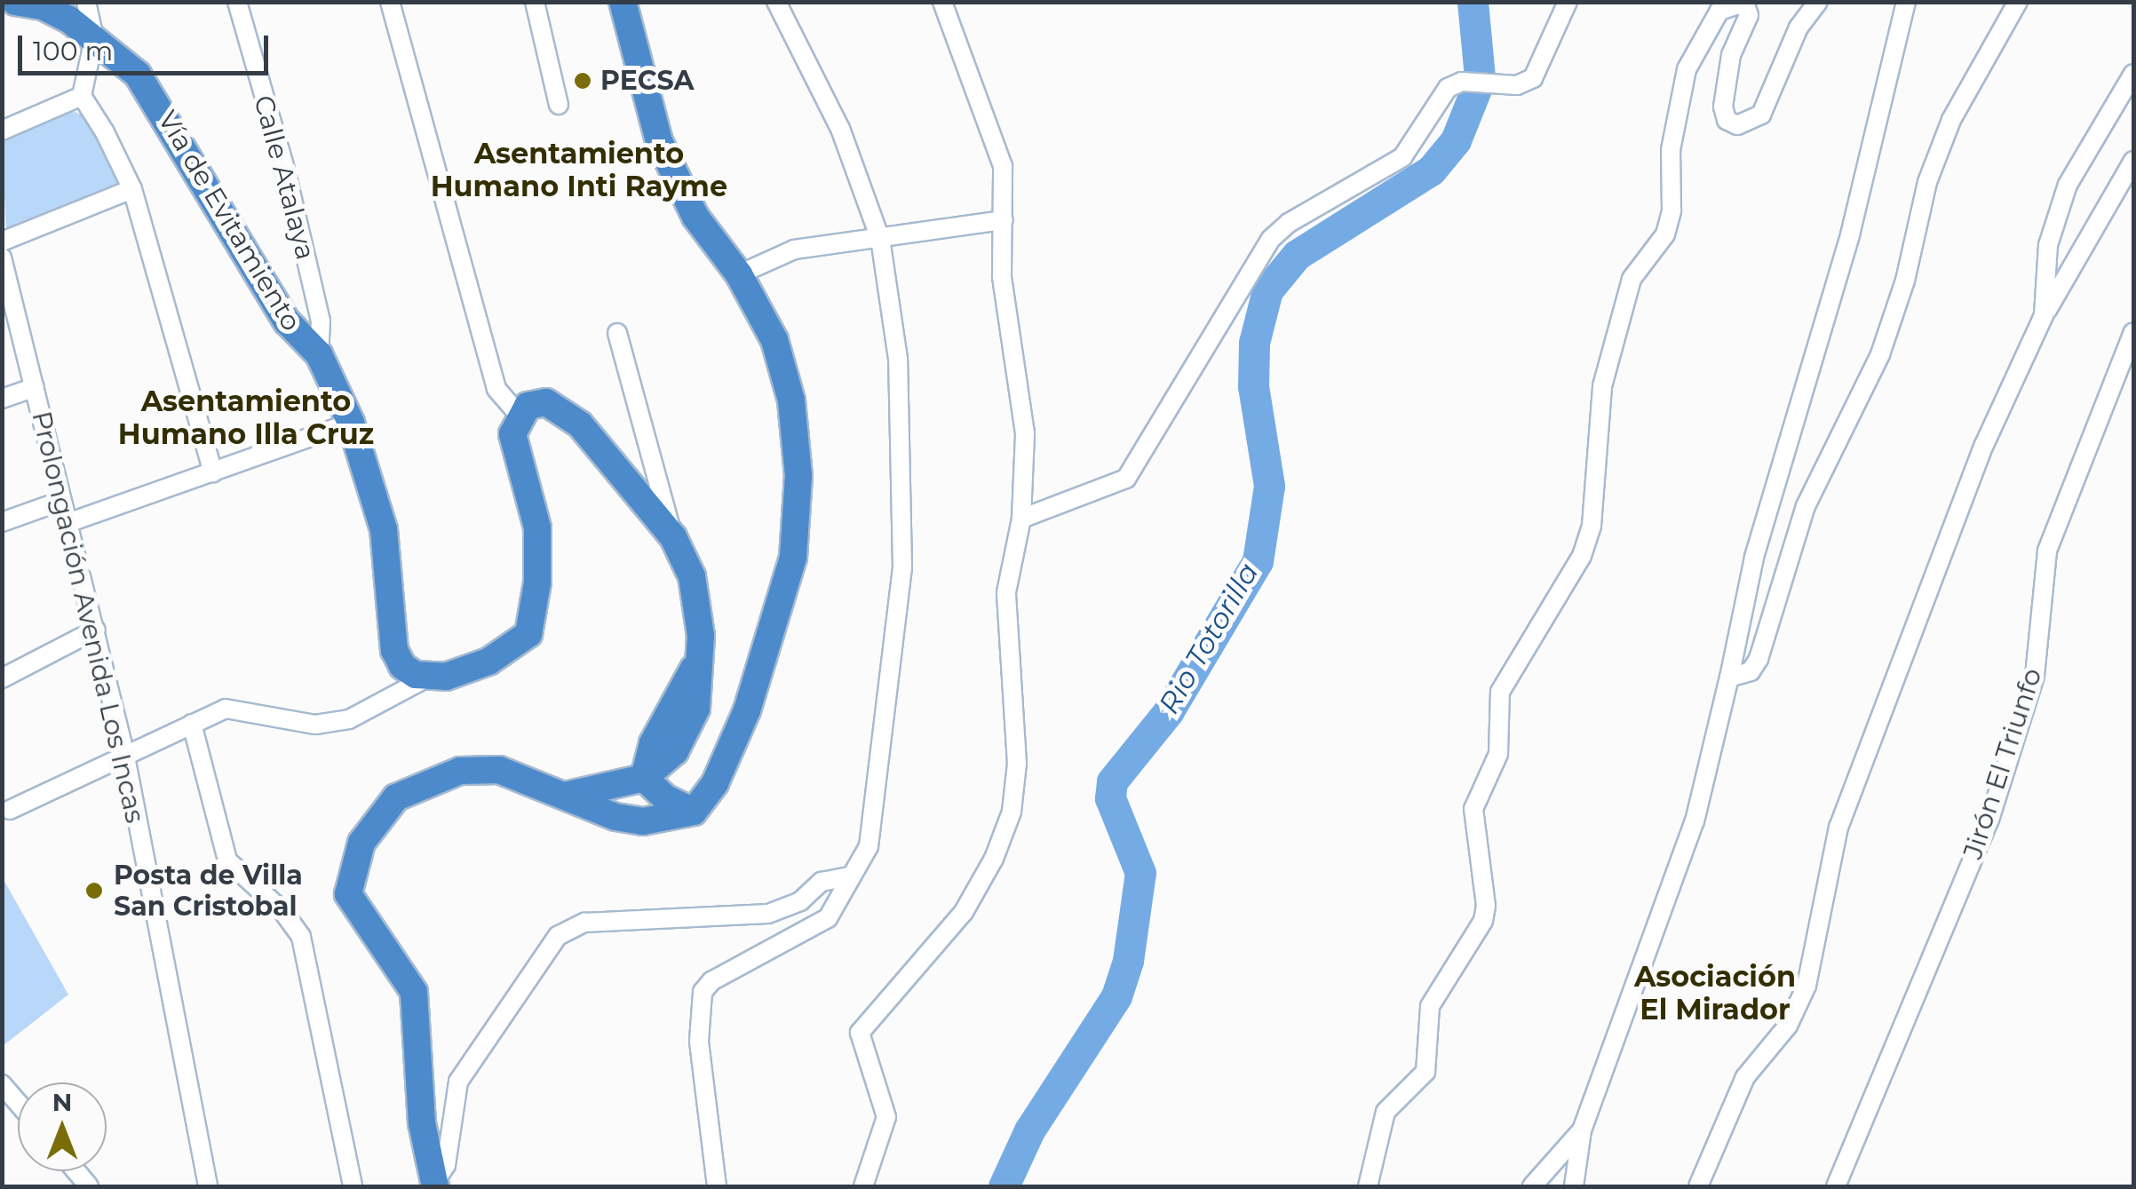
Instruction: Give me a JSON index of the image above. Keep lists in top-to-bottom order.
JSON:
{
  "streets": {
    "highway": ["Vía de Evitamiento"],
    "street": ["Calle Atalaya", "Prolongación Avenida Los Incas", "Jirón El Triunfo"]
  },
  "crossings": [
    ["Calle Atalaya", "Vía de Evitamiento"]
  ],
  "districts": ["Asentamiento Humano Inti Rayme", "Asentamiento Humano Illa Cruz", "Asociación El Mirador"],
  "water": ["Rio Totorilla"],
  "places": ["PECSA", "Posta de Villa San Cristobal"],
  "scale_bar": "100 m",
  "north": "top"
}
